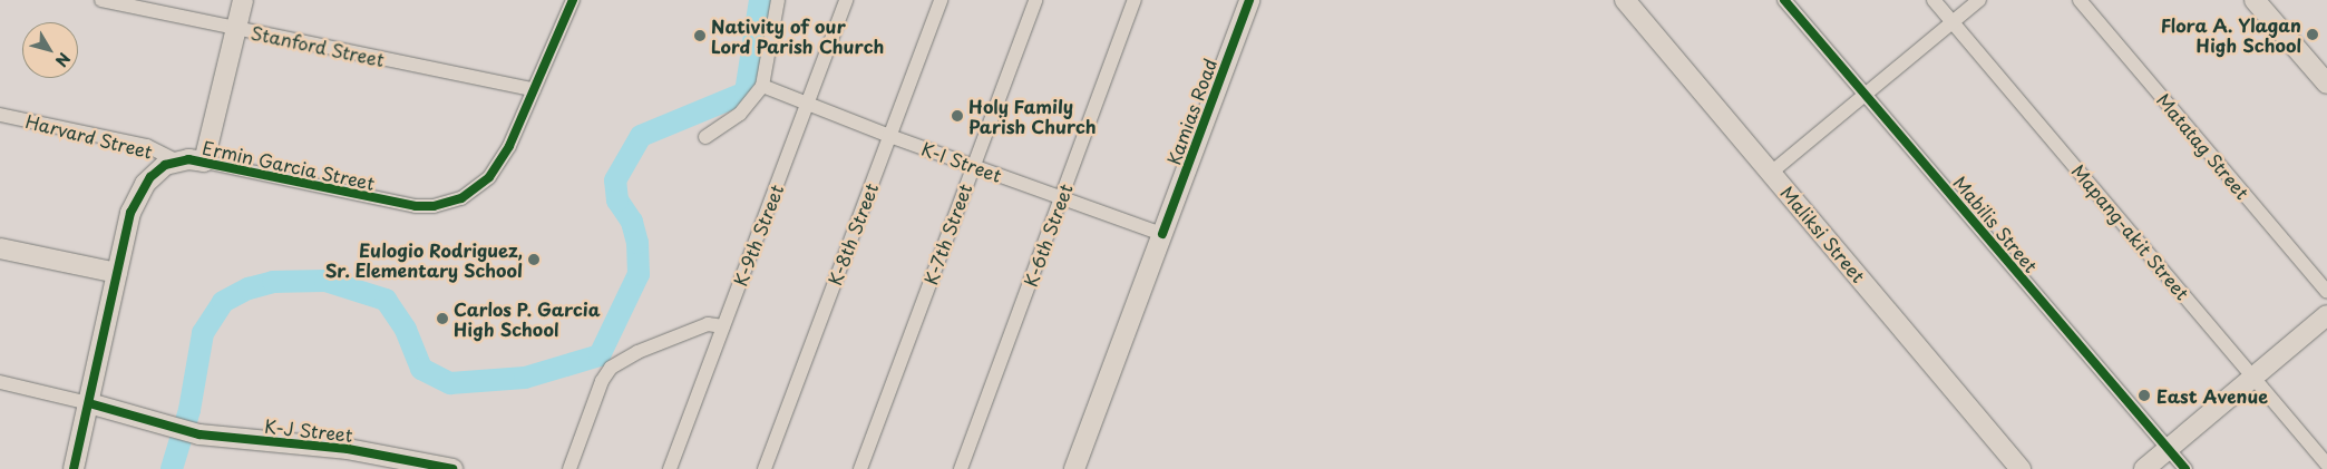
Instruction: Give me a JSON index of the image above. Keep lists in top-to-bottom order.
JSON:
{
  "streets": {
    "street": [
      "Stanford Street",
      "Kamias Road",
      "Harvard Street",
      "Matatag Street",
      "K-I Street",
      "Ermin Garcia Street",
      "Mabilis Street",
      "Mapang-akit Street",
      "K-8th Street",
      "K-7th Street",
      "Maliksi Street",
      "K-9th Street",
      "K-6th Street",
      "K-J Street"
    ]
  },
  "crossings": [
    ["Stanford Street", "Ermin Garcia Street"],
    ["Kamias Road", "K-I Street"],
    ["Harvard Street", "Ermin Garcia Street"],
    ["K-I Street", "K-8th Street"],
    ["K-I Street", "K-7th Street"],
    ["K-I Street", "K-9th Street"],
    ["K-I Street", "K-6th Street"],
    ["Ermin Garcia Street", "K-J Street"]
  ],
  "places": [
    "Flora A. Ylagan High School",
    "Nativity of our Lord Parish Church",
    "Holy Family Parish Church",
    "Eulogio Rodriguez, Sr. Elementary School",
    "Carlos P. Garcia High School",
    "East Avenue"
  ],
  "north": "bottom right"
}
